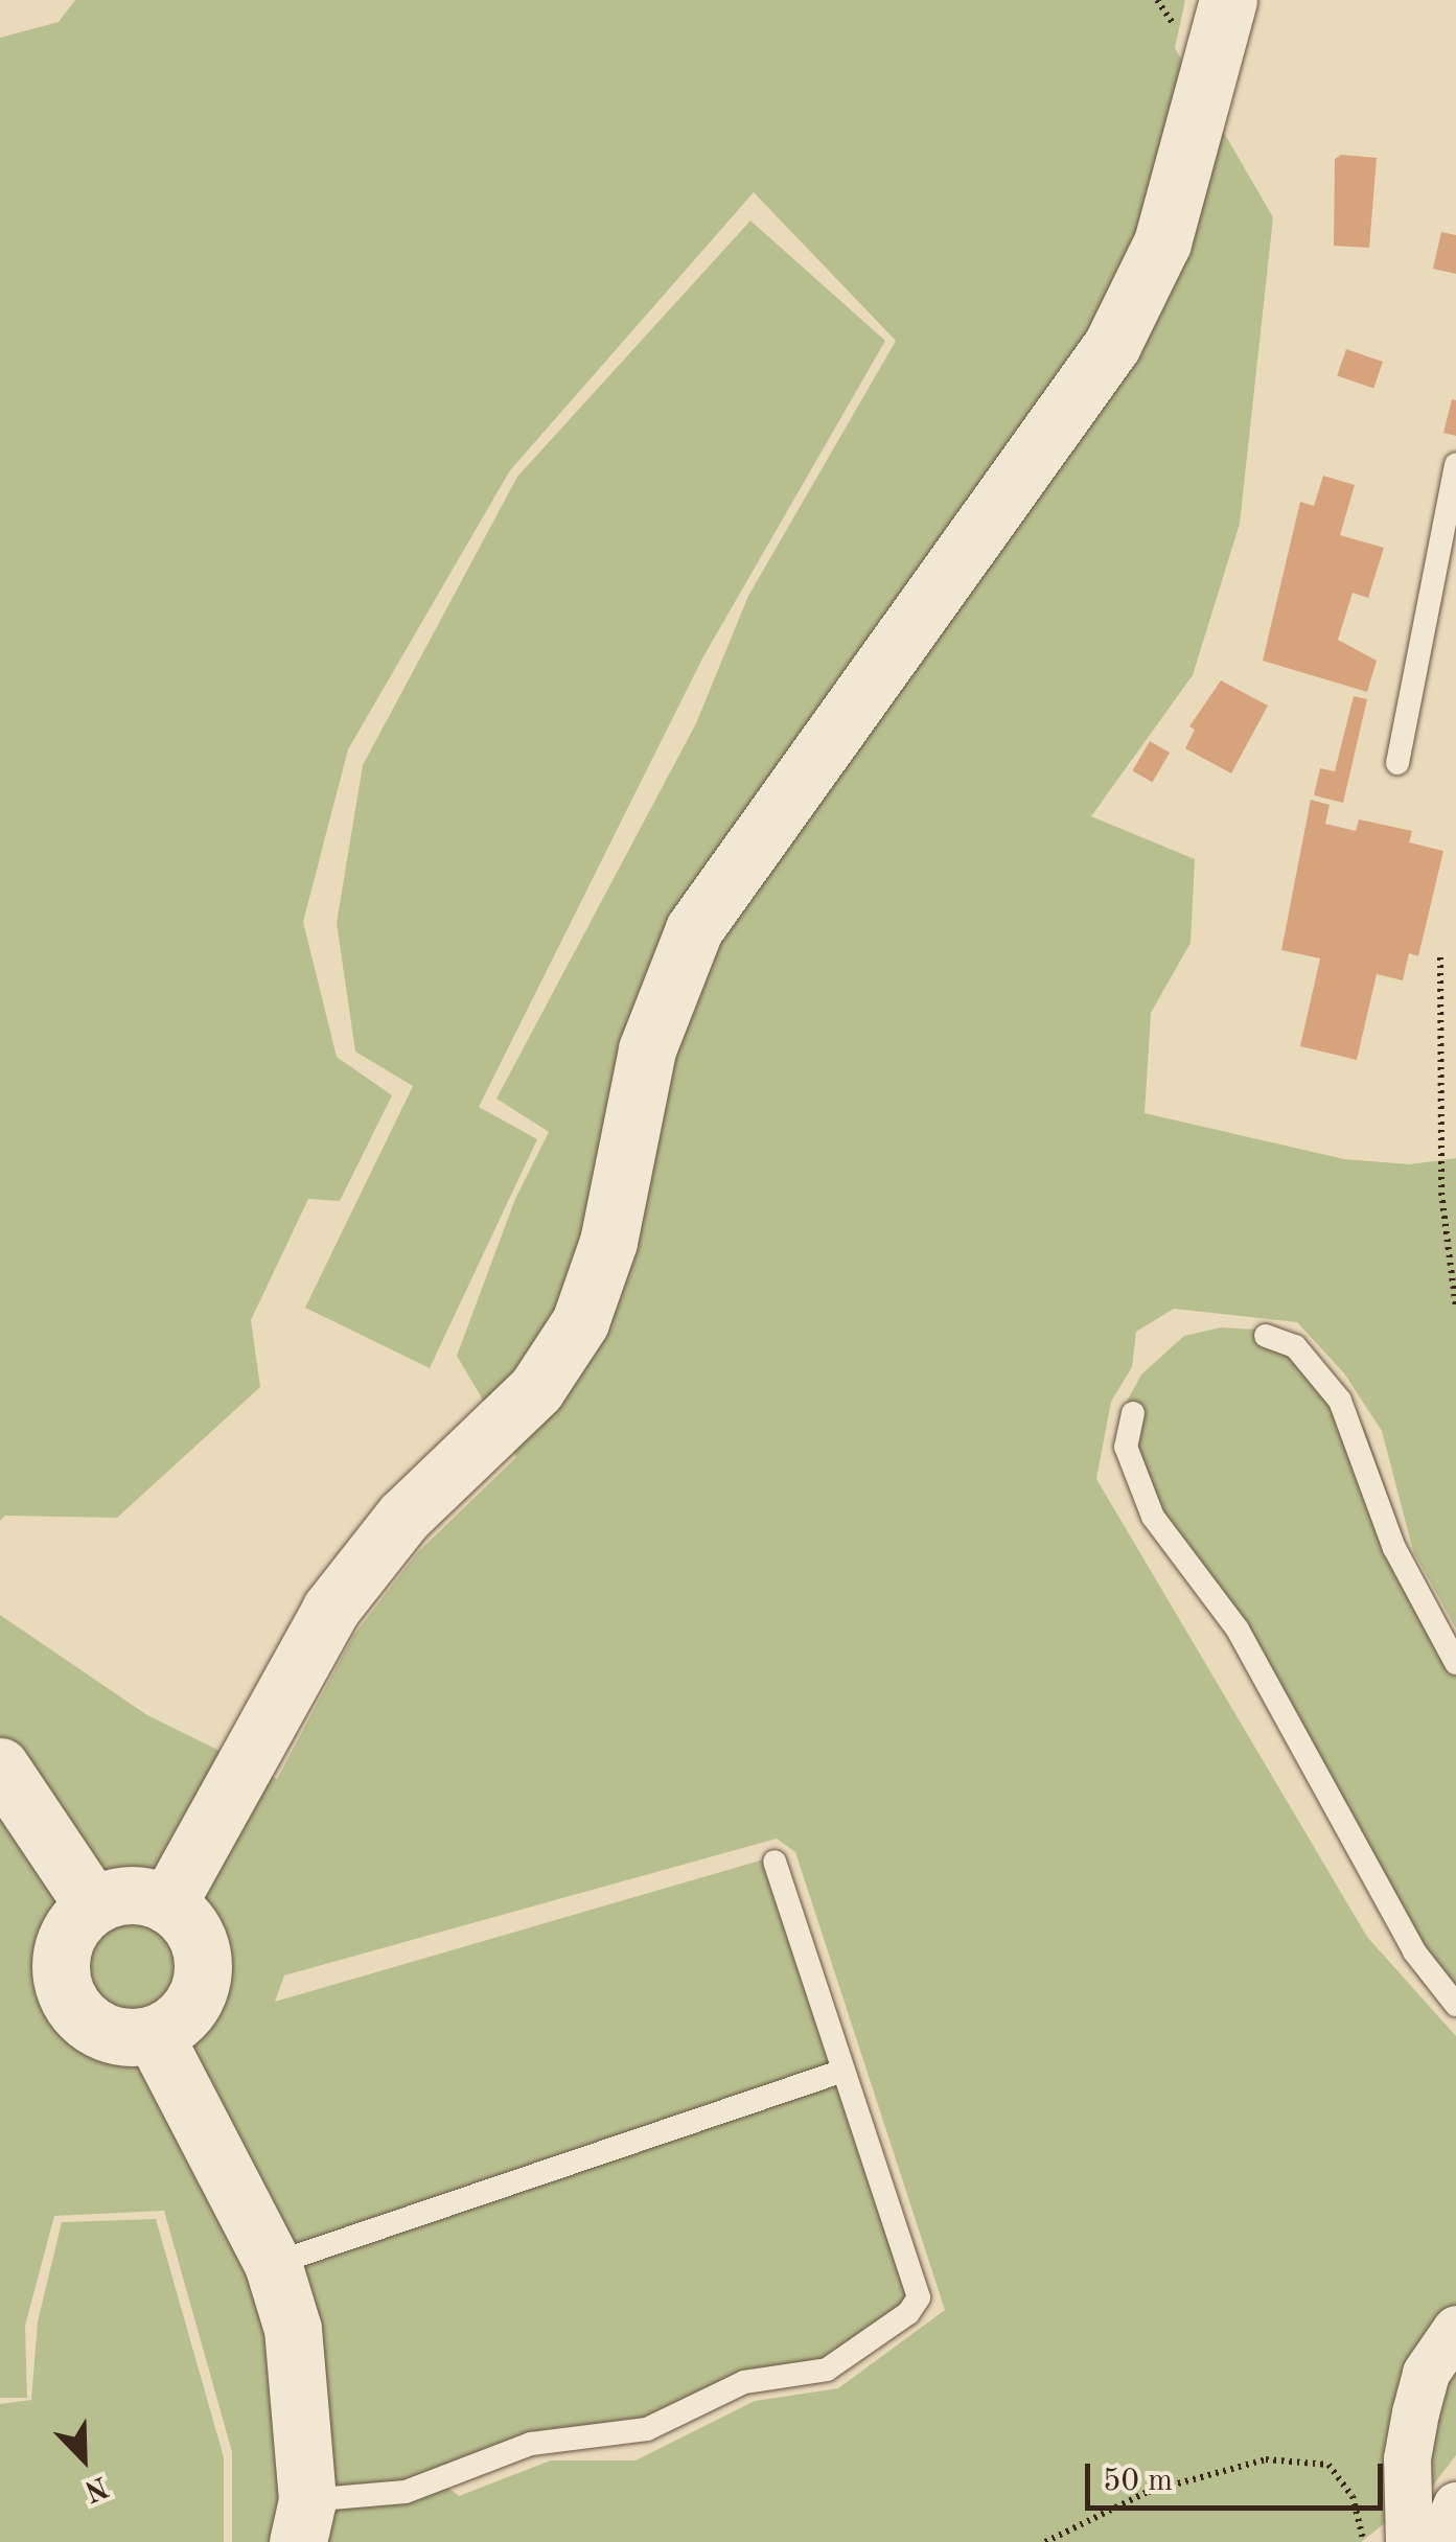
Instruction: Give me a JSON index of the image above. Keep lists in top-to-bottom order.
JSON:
{
  "scale_bar": "50 m",
  "north": "bottom right"
}
